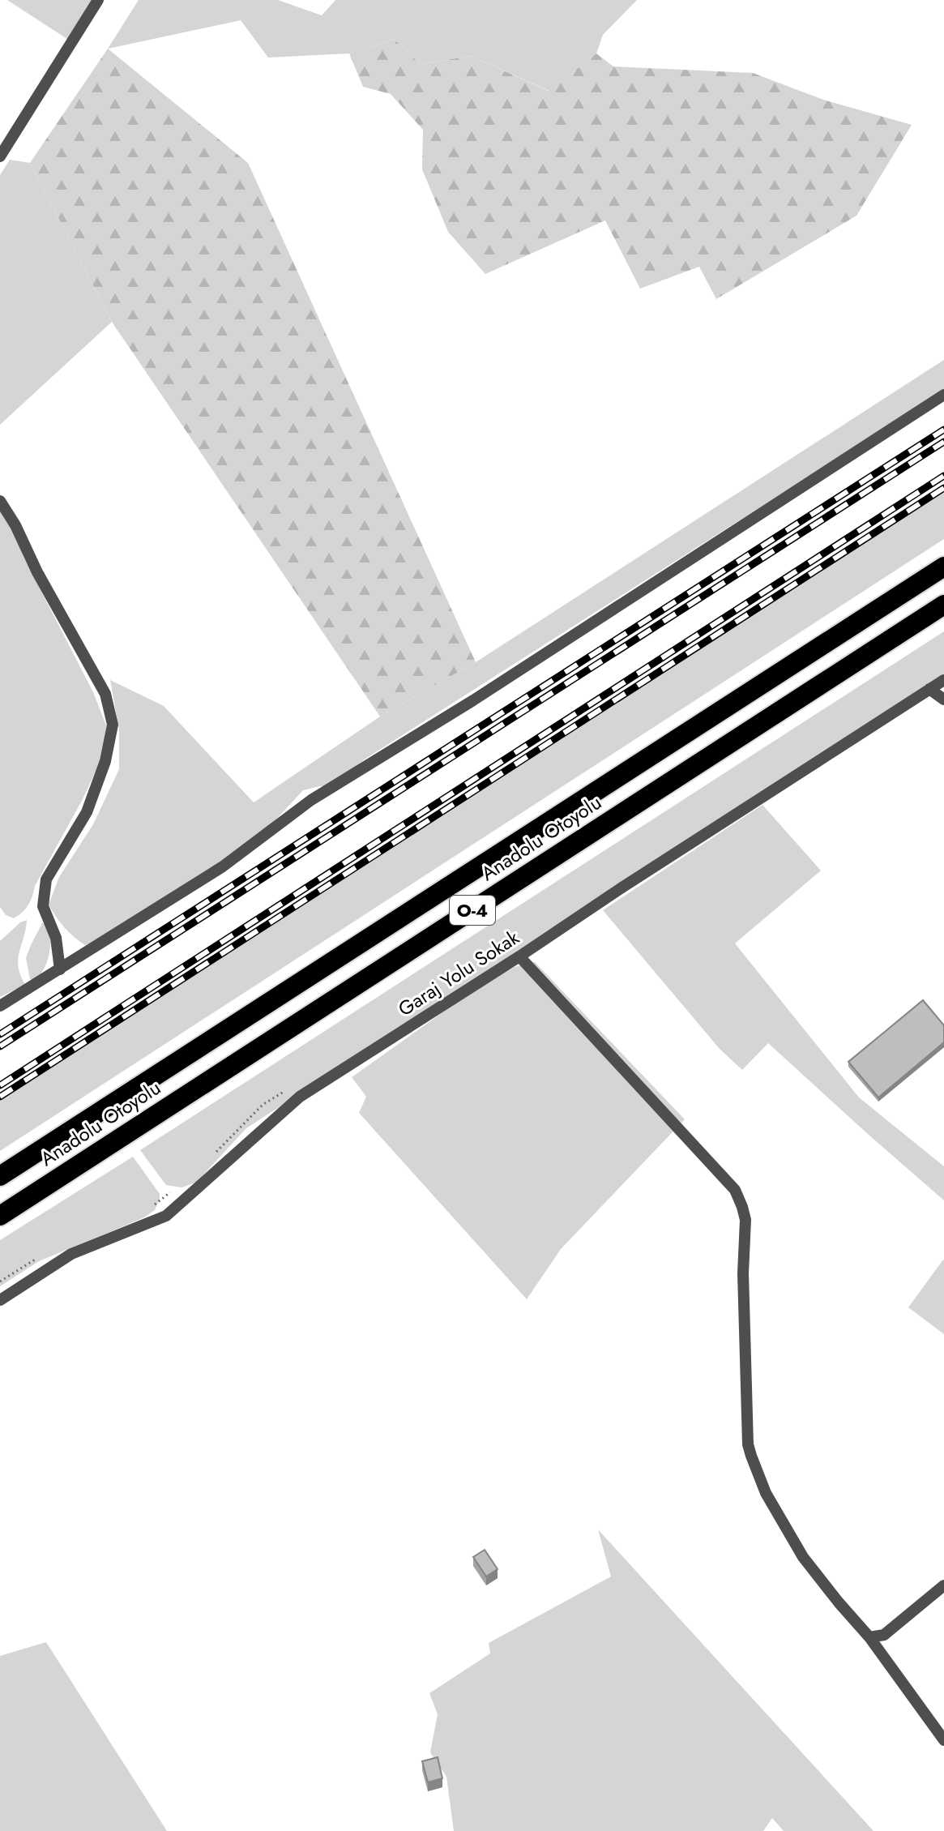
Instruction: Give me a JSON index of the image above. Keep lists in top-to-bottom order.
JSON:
{
  "streets": {
    "highway": ["Anadolu Otoyolu", "O-4"],
    "street": ["Garaj Yolu Sokak"]
  }
}
